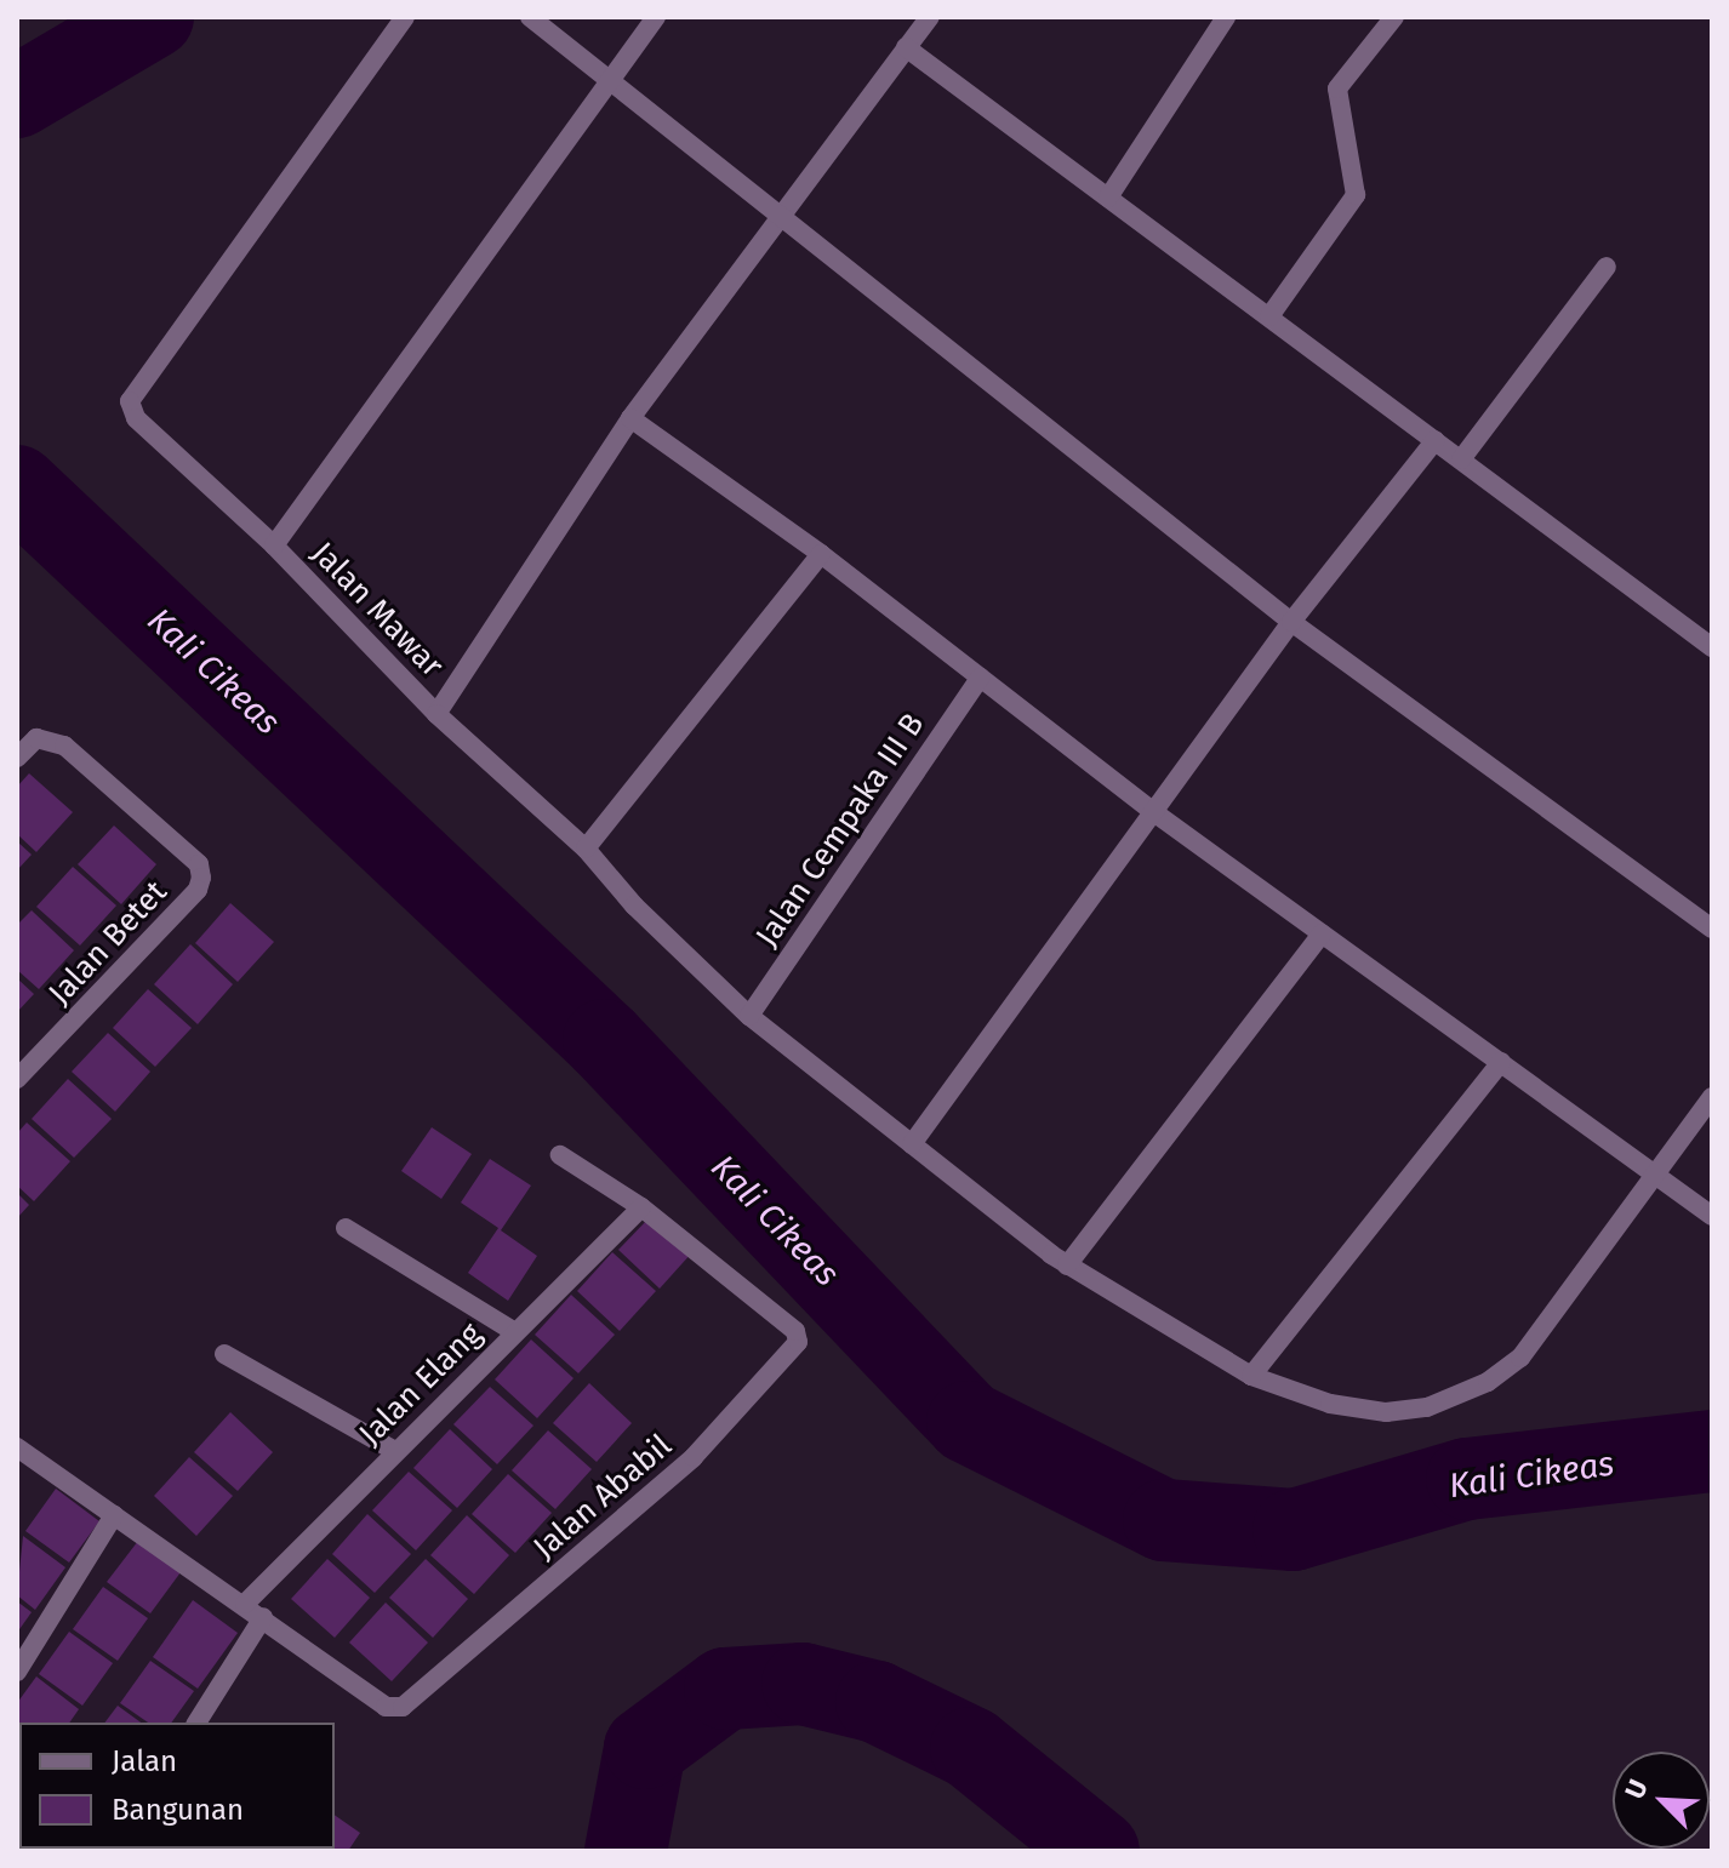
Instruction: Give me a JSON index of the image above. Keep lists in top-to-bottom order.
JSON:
{
  "streets": {
    "street": [
      "Jalan Mawar",
      "Jalan Cempaka III B",
      "Jalan Betet",
      "Jalan Elang",
      "Jalan Ababil"
    ]
  },
  "crossings": [
    ["Jalan Elang", "Jalan Ababil"]
  ],
  "water": ["Kali Cikeas"],
  "legend": ["Jalan", "Bangunan"],
  "north": "top left"
}
